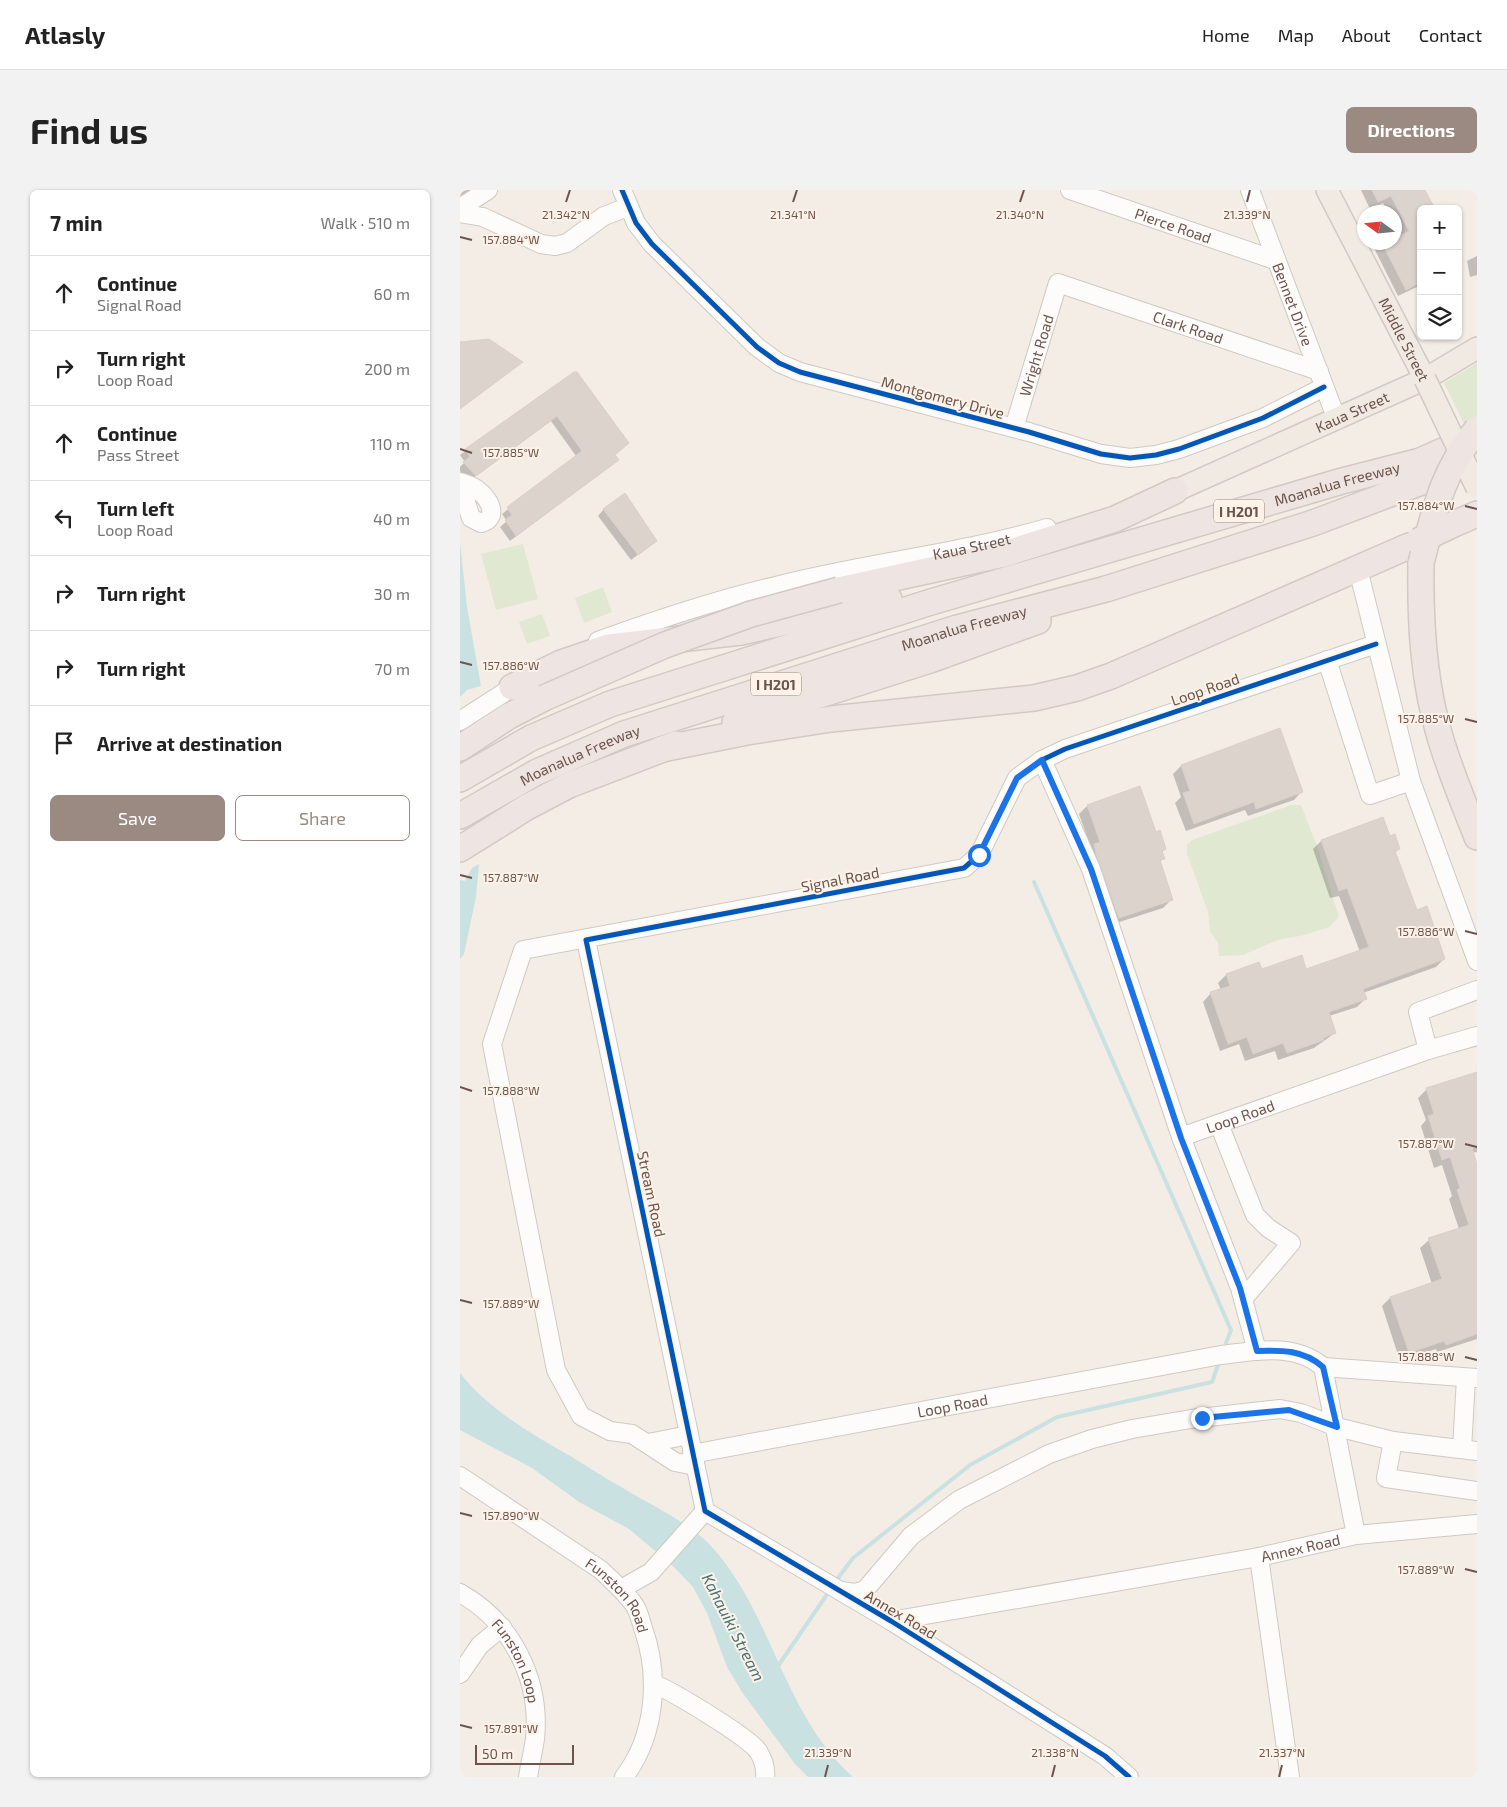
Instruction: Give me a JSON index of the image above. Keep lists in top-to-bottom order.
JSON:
{
  "streets": {
    "highway": ["Moanalua Freeway", "I H201"],
    "main road": ["Middle Street", "Kaua Street"],
    "street": [
      "Pierce Road",
      "Bennet Drive",
      "Clark Road",
      "Wright Road",
      "Montgomery Drive",
      "Loop Road",
      "Signal Road",
      "Stream Road",
      "Annex Road",
      "Funston Road",
      "Funston Loop"
    ]
  },
  "crossings": [
    ["Pierce Road", "Bennet Drive"],
    ["Bennet Drive", "Clark Road"],
    ["Bennet Drive", "Montgomery Drive"],
    ["Bennet Drive", "Kaua Street"],
    ["Clark Road", "Wright Road"],
    ["Clark Road", "Montgomery Drive"],
    ["Middle Street", "Kaua Street"],
    ["Wright Road", "Montgomery Drive"],
    ["Loop Road", "Signal Road"],
    ["Loop Road", "Stream Road"],
    ["Signal Road", "Stream Road"]
  ],
  "water": ["Kahauiki Stream"],
  "scale_bar": "50 m",
  "north": "left",
  "page": {
    "header": "Atlasly",
    "nav": [
      "Home",
      "Map",
      "About",
      "Contact"
    ],
    "buttons": [
      "Directions",
      ["Save", "Share"]
    ],
    "title": "Find us",
    "heading": ["7 min", "Walk · 510 m"],
    "map_buttons": ["+", "−"],
    "list": [
      ["Continue", "Signal Road", "60 m"],
      ["Turn right", "Loop Road", "200 m"],
      ["Continue", "Pass Street", "110 m"],
      ["Turn left", "Loop Road", "40 m"],
      ["Turn right", "30 m"],
      ["Turn right", "70 m"],
      "Arrive at destination"
    ],
    "scale": "50 m"
  },
  "coordinates": [
    "21.341°N",
    "21.342°N",
    "21.340°N",
    "21.339°N",
    "157.884°W",
    "157.885°W",
    "157.886°W",
    "157.887°W",
    "157.888°W",
    "157.889°W",
    "157.890°W",
    "157.891°W",
    "21.338°N",
    "21.337°N"
  ]
}
